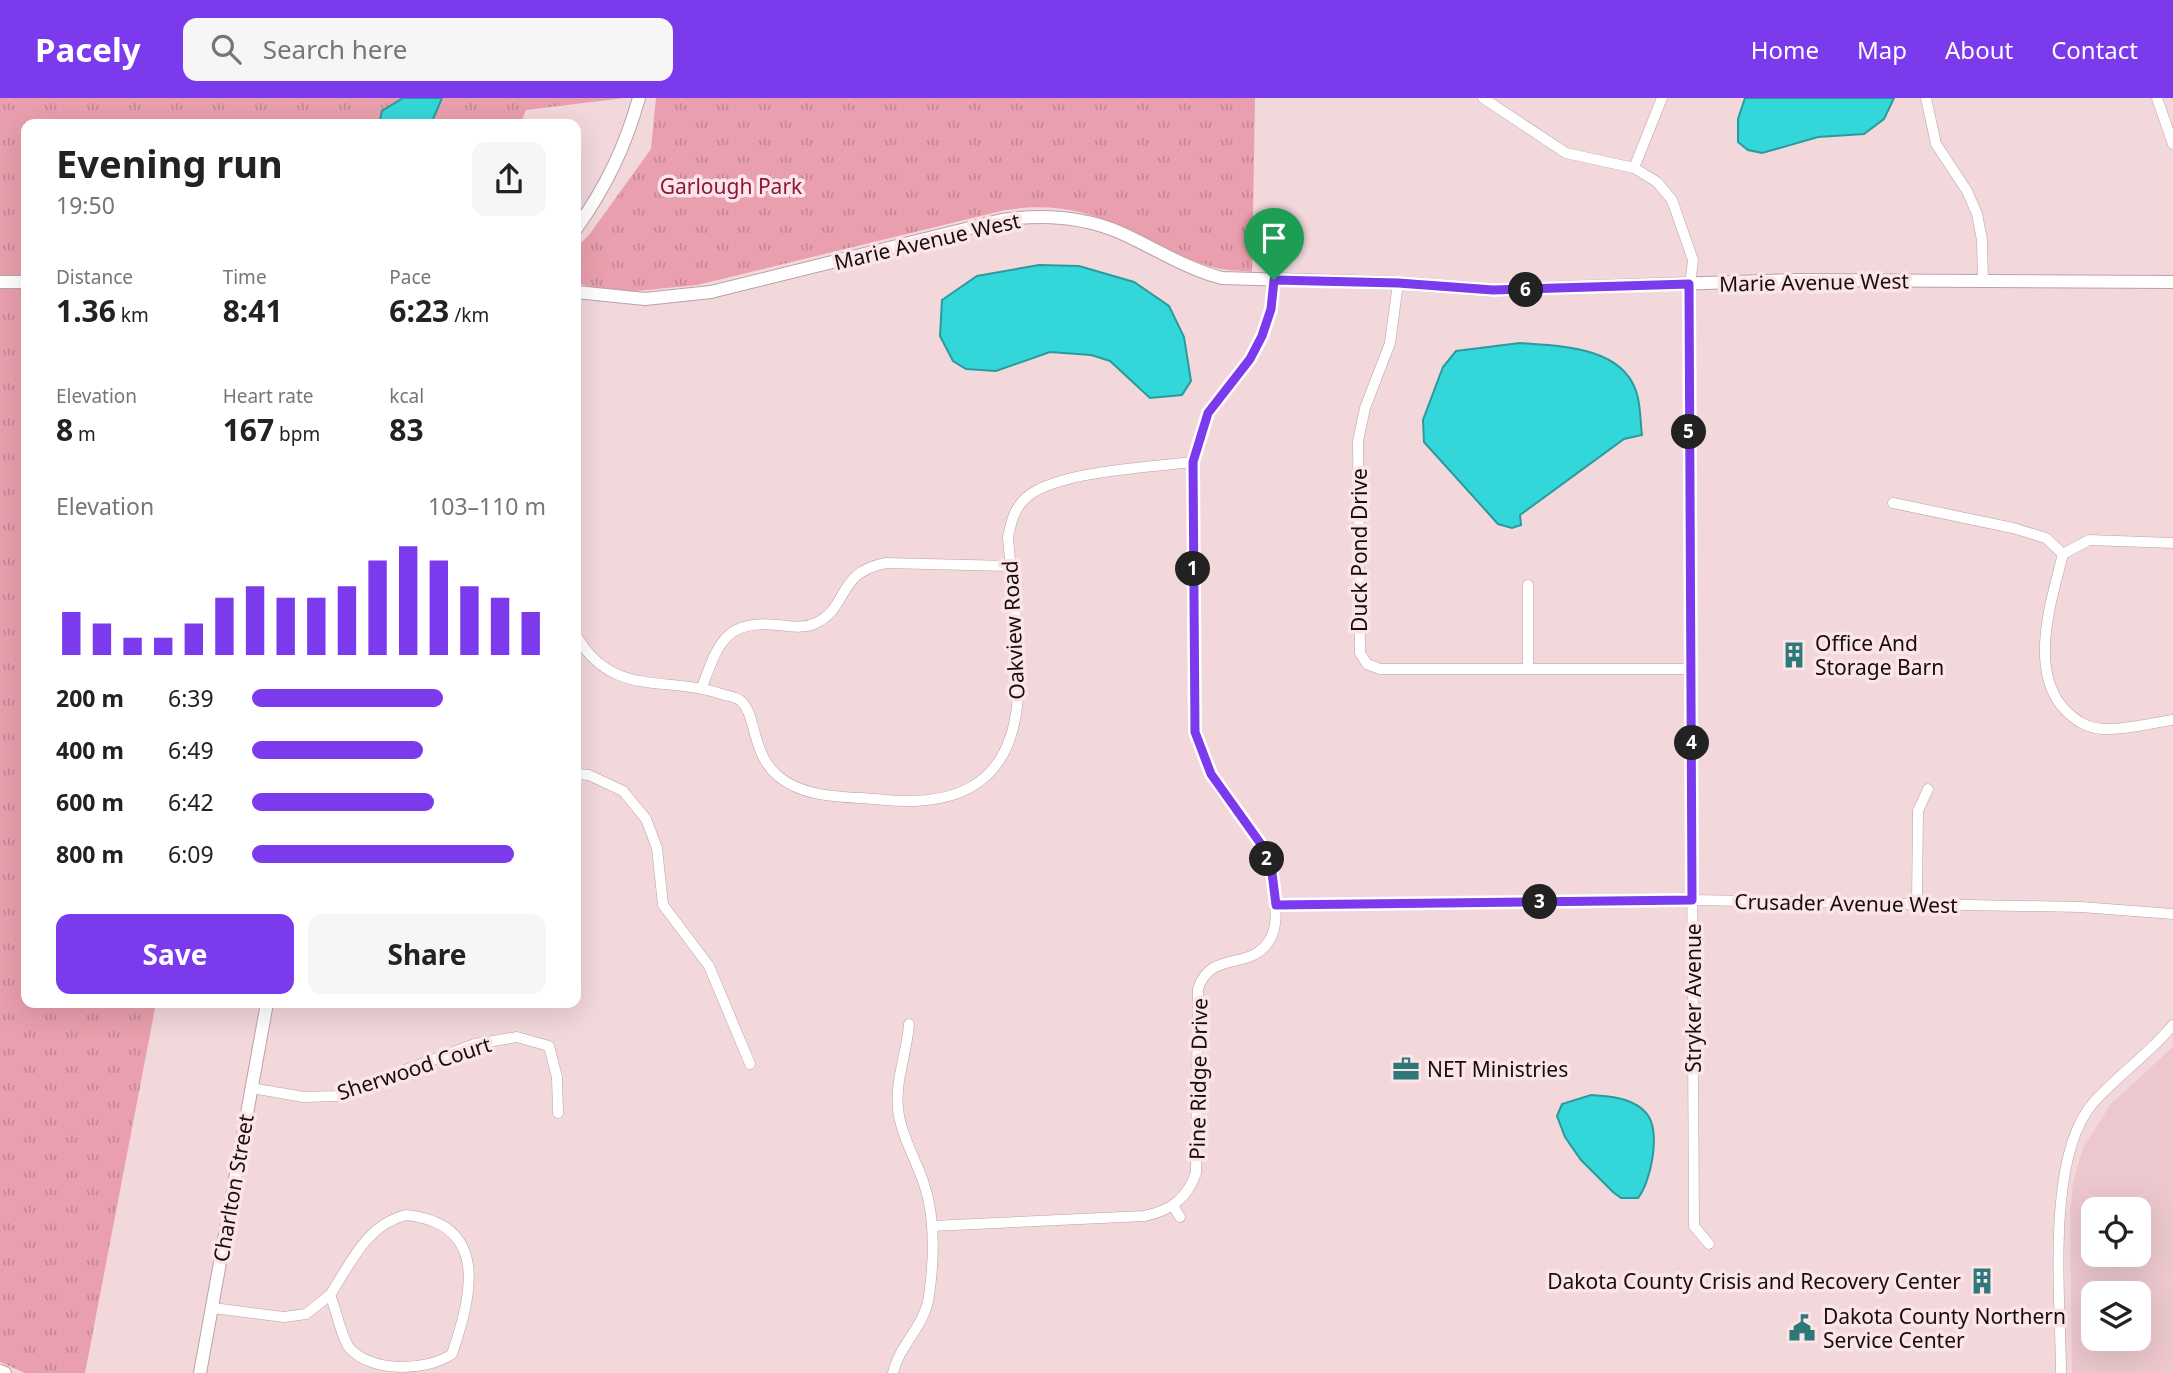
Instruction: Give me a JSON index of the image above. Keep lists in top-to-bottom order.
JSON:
{
  "streets": {
    "street": [
      "Marie Avenue West",
      "Duck Pond Drive",
      "Oakview Road",
      "Crusader Avenue West",
      "Stryker Avenue",
      "Sherwood Court",
      "Pine Ridge Drive",
      "Charlton Street"
    ]
  },
  "crossings": [
    ["Marie Avenue West", "Duck Pond Drive"],
    ["Marie Avenue West", "Stryker Avenue"],
    ["Duck Pond Drive", "Stryker Avenue"],
    ["Crusader Avenue West", "Stryker Avenue"],
    ["Crusader Avenue West", "Pine Ridge Drive"],
    ["Sherwood Court", "Charlton Street"]
  ],
  "parks": ["Garlough Park"],
  "places": {
    "building": ["Office And Storage Barn", "Dakota County Crisis and Recovery Center"],
    "office": ["NET Ministries"],
    "public building": ["Dakota County Northern Service Center"]
  },
  "page": {
    "header": "Pacely",
    "search": "Search here",
    "nav": [
      "Home",
      "Map",
      "About",
      "Contact"
    ],
    "heading": ["Evening run", "19:50"],
    "stats": [
      ["Distance", "1.36 km"],
      ["Time", "8:41"],
      ["Pace", "6:23 /km"],
      ["Elevation", "8 m"],
      ["Heart rate", "167 bpm"],
      ["kcal", "83"]
    ],
    "pins": [
      "6",
      "5",
      "1",
      "4",
      "2",
      "3"
    ],
    "chart": ["Elevation", "103–110 m"],
    "list": [
      {
        "name": "200 m",
        "note": "6:39"
      },
      {
        "name": "400 m",
        "note": "6:49"
      },
      {
        "name": "600 m",
        "note": "6:42"
      },
      {
        "name": "800 m",
        "note": "6:09"
      }
    ],
    "buttons": ["Save", "Share"]
  }
}
